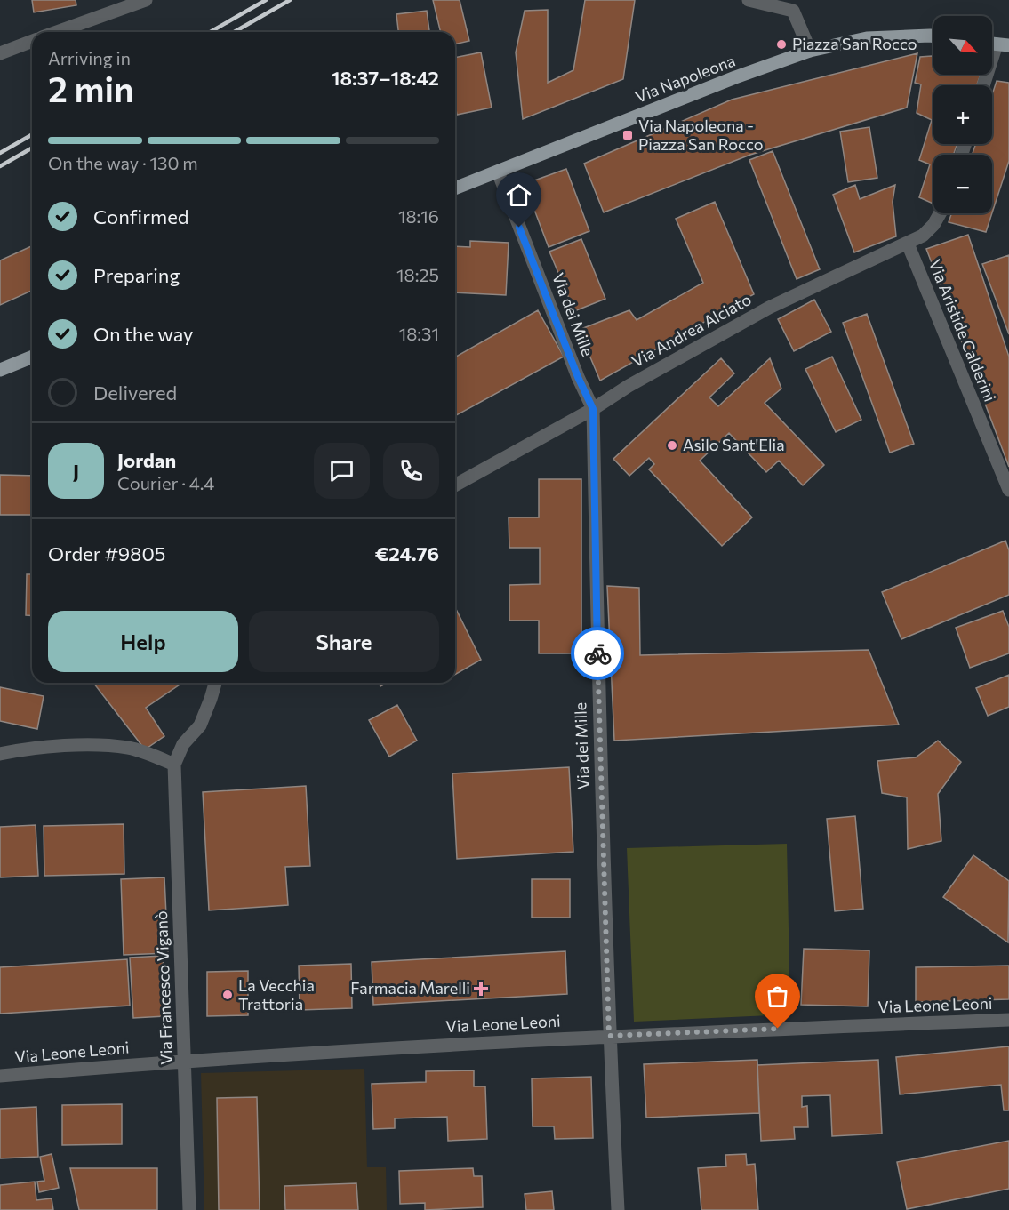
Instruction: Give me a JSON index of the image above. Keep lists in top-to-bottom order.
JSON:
{
  "streets": {
    "main road": ["Via Napoleona"],
    "street": [
      "Via dei Mille",
      "Via Andrea Alciato",
      "Via Aristide Calderini",
      "Via Francesco Viganò",
      "Via Leone Leoni"
    ]
  },
  "crossings": [
    ["Via Napoleona", "Via dei Mille"],
    ["Via dei Mille", "Via Andrea Alciato"],
    ["Via dei Mille", "Via Leone Leoni"],
    ["Via Andrea Alciato", "Via Aristide Calderini"],
    ["Via Francesco Viganò", "Via Leone Leoni"]
  ],
  "places": {
    "other": ["Piazza San Rocco", "Asilo Sant'Elia", "La Vecchia Trattoria"],
    "transit": ["Via Napoleona - Piazza San Rocco"],
    "health": ["Farmacia Marelli"]
  },
  "north": "bottom right",
  "page": {
    "map_buttons": ["+", "−"],
    "heading": ["2 min", "Arriving in", "18:37–18:42"],
    "panel": [
      "Jordan",
      "Courier · 4.4",
      "Order #9805",
      "€24.76"
    ],
    "bar": "On the way · 130 m",
    "list": [
      ["Confirmed", "18:16"],
      ["Preparing", "18:25"],
      ["On the way", "18:31"],
      "Delivered"
    ],
    "round": "J",
    "buttons": ["Help", "Share"]
  }
}
